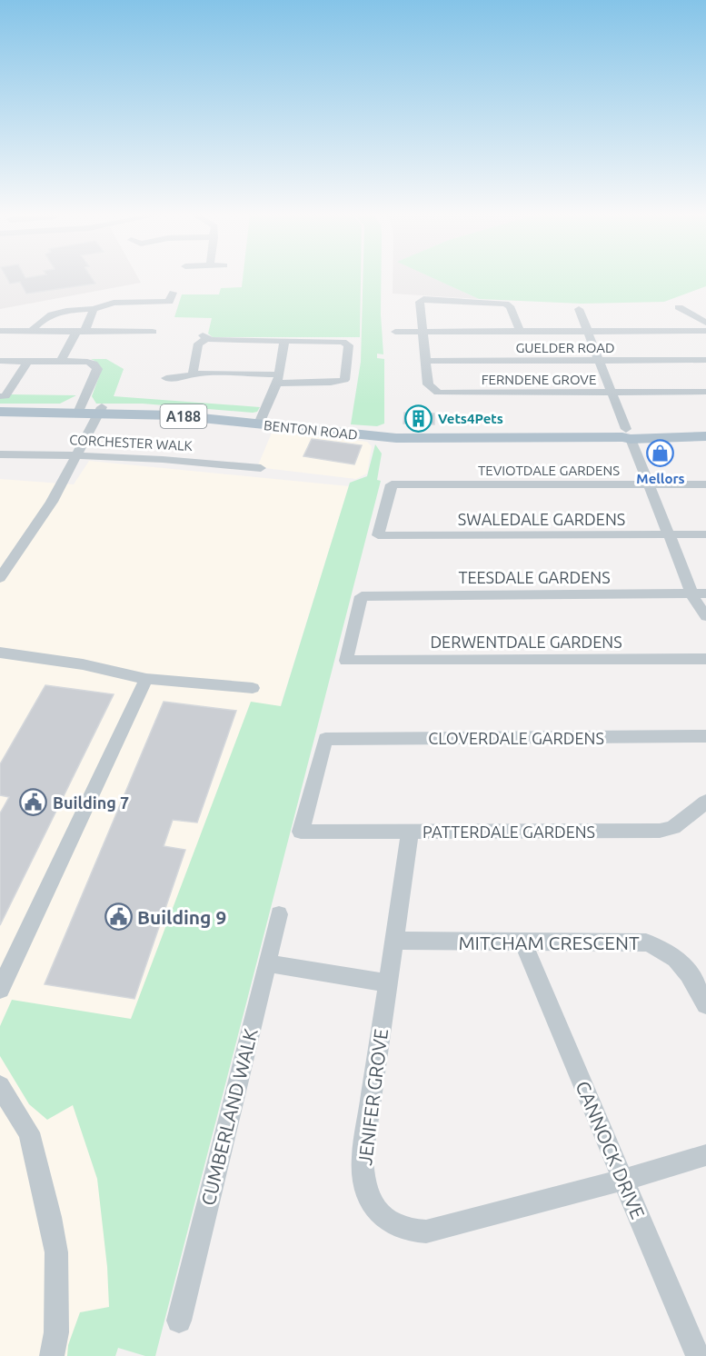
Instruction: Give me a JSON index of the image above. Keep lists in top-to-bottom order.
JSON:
{
  "streets": {
    "main road": ["A188", "BENTON ROAD"],
    "street": [
      "GUELDER ROAD",
      "FERNDENE GROVE",
      "CORCHESTER WALK",
      "TEVIOTDALE GARDENS",
      "SWALEDALE GARDENS",
      "TEESDALE GARDENS",
      "DERWENTDALE GARDENS",
      "CLOVERDALE GARDENS",
      "PATTERDALE GARDENS",
      "MITCHAM CRESCENT",
      "JENIFER GROVE",
      "CUMBERLAND WALK",
      "CANNOCK DRIVE"
    ]
  },
  "crossings": [
    ["GUELDER ROAD", "FERNDENE GROVE"],
    ["TEVIOTDALE GARDENS", "SWALEDALE GARDENS"],
    ["TEESDALE GARDENS", "DERWENTDALE GARDENS"],
    ["CLOVERDALE GARDENS", "PATTERDALE GARDENS"],
    ["PATTERDALE GARDENS", "JENIFER GROVE"],
    ["MITCHAM CRESCENT", "JENIFER GROVE"],
    ["MITCHAM CRESCENT", "CANNOCK DRIVE"],
    ["JENIFER GROVE", "CANNOCK DRIVE"]
  ],
  "places": {
    "building": ["Vets4Pets"],
    "shop": ["Mellors"],
    "public building": ["Building 7", "Building 9"]
  }
}
